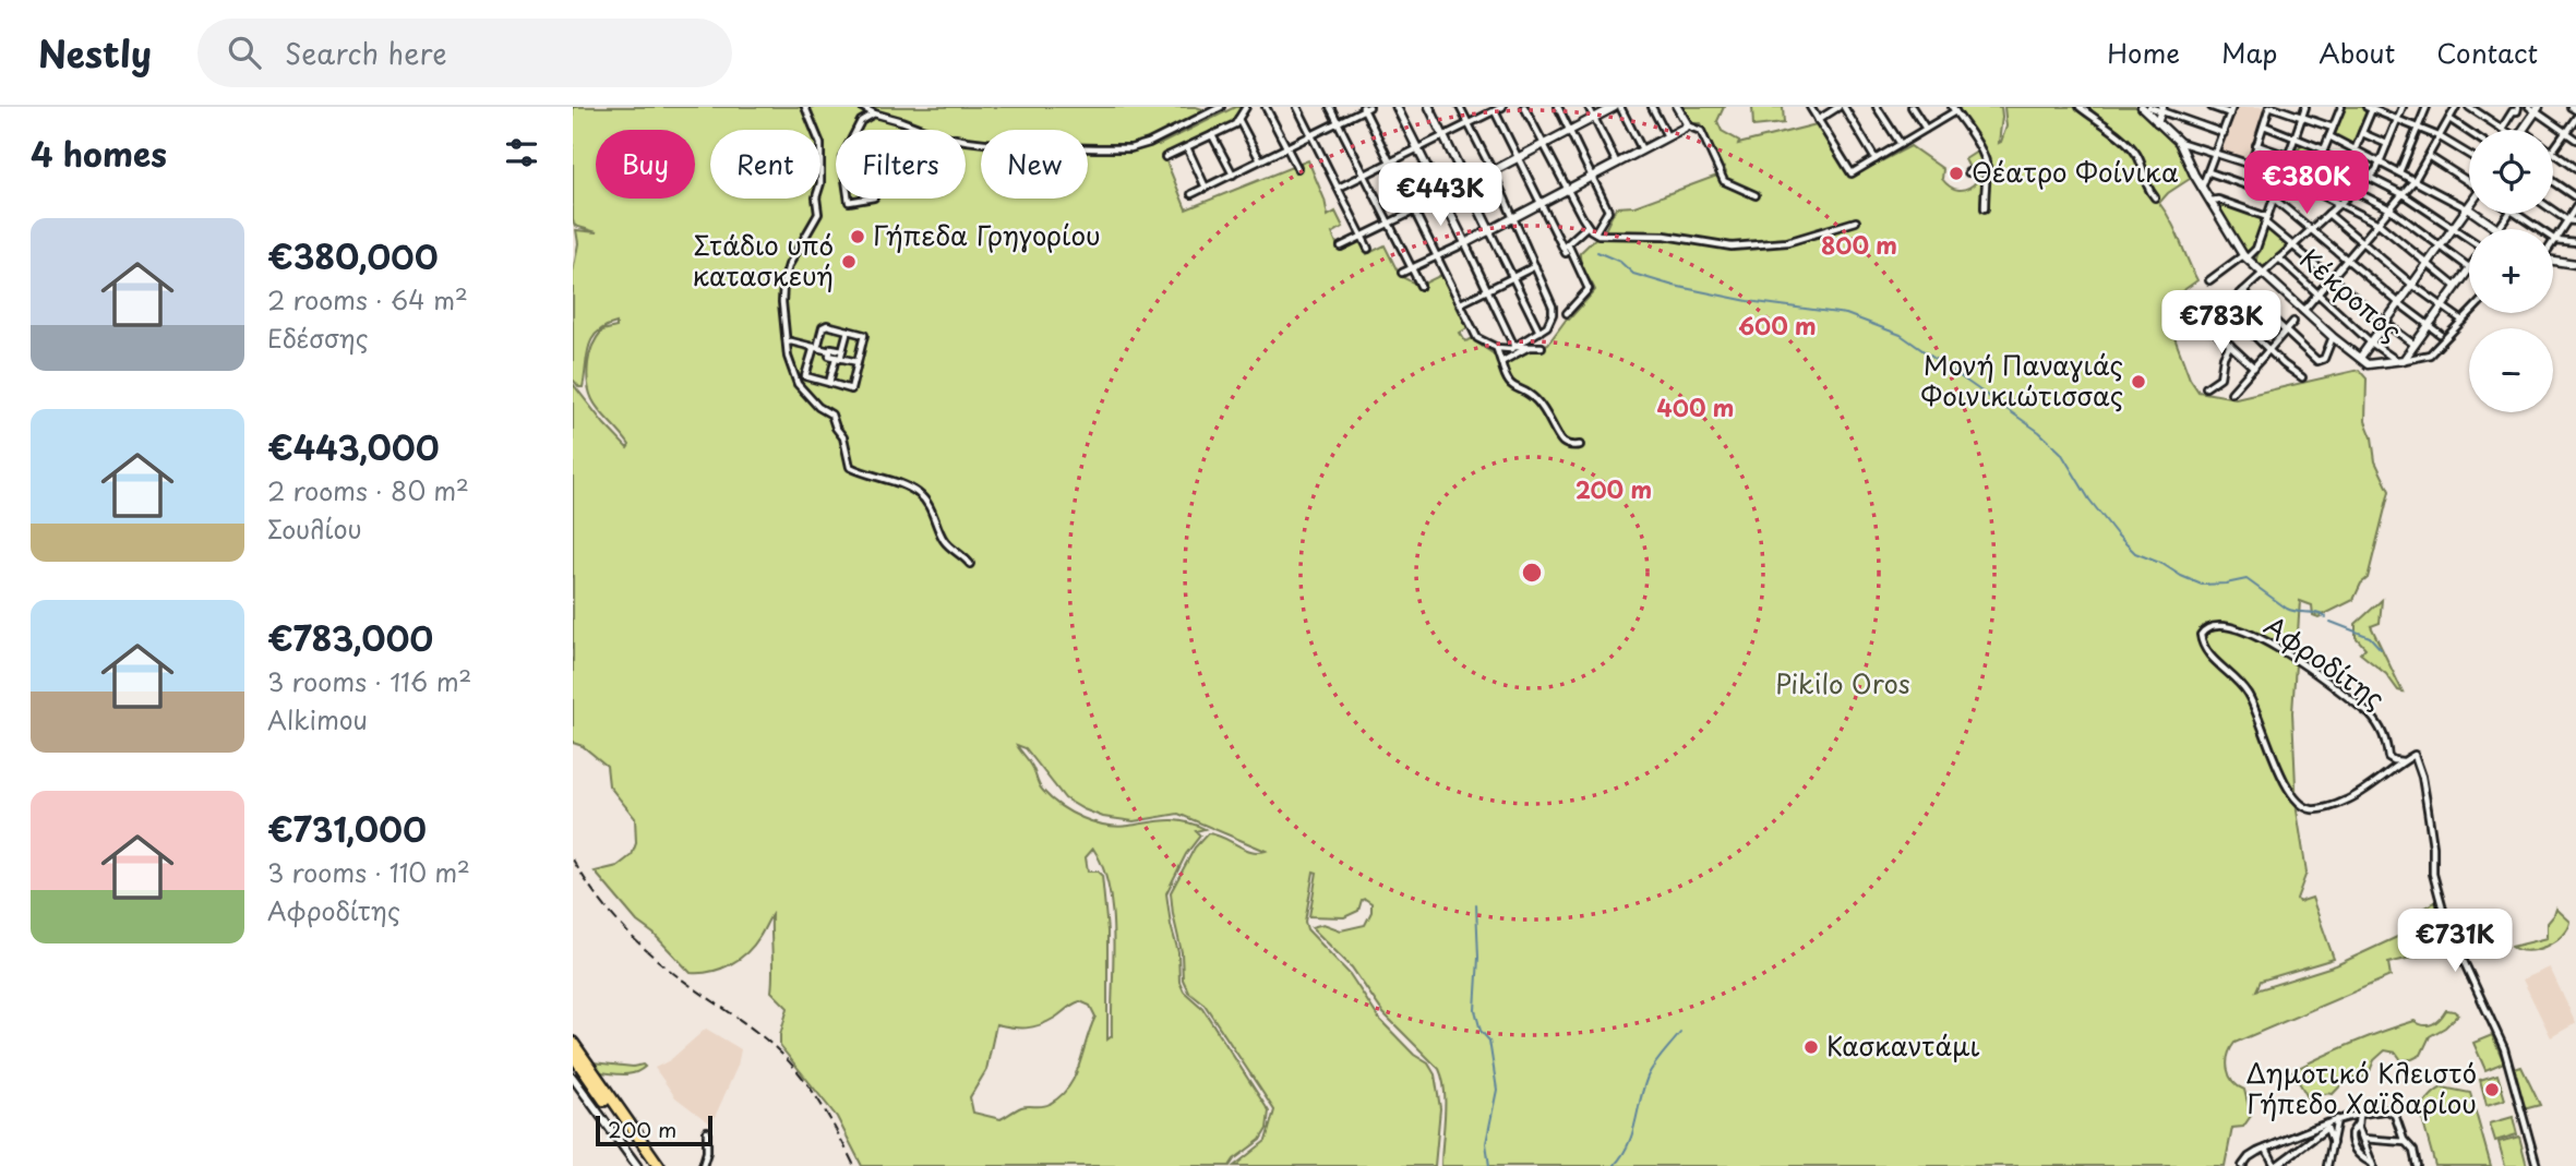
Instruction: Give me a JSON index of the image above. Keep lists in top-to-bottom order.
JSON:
{
  "streets": {
    "street": ["Κέκροπος", "Αφροδίτης"]
  },
  "parks": ["Pikilo Oros"],
  "places": [
    "Θέατρο Φοίνικα",
    "Γήπεδα Γρηγορίου",
    "Στάδιο υπό κατασκευή",
    "Μονή Παναγιάς Φοινικιώτισσας",
    "Κασκαντάμι",
    "Δημοτικό Κλειστό Γήπεδο Χαϊδαρίου"
  ],
  "scale_bar": "200 m",
  "page": {
    "header": "Nestly",
    "search": "Search here",
    "nav": [
      "Home",
      "Map",
      "About",
      "Contact"
    ],
    "heading": "4 homes",
    "map_buttons": ["+", "−"],
    "chip": [
      "Buy",
      "Rent",
      "Filters",
      "New"
    ],
    "price": [
      "€380K",
      "€443K",
      "€783K",
      "€731K"
    ],
    "list": [
      {
        "name": "€380,000",
        "note": "2 rooms · 64 m² · Εδέσσης"
      },
      {
        "name": "€443,000",
        "note": "2 rooms · 80 m² · Σουλίου"
      },
      {
        "name": "€783,000",
        "note": "3 rooms · 116 m² · Alkimou"
      },
      {
        "name": "€731,000",
        "note": "3 rooms · 110 m² · Αφροδίτης"
      }
    ],
    "scale": "200 m"
  },
  "rings": [
    "800 m",
    "600 m",
    "400 m",
    "200 m"
  ]
}
